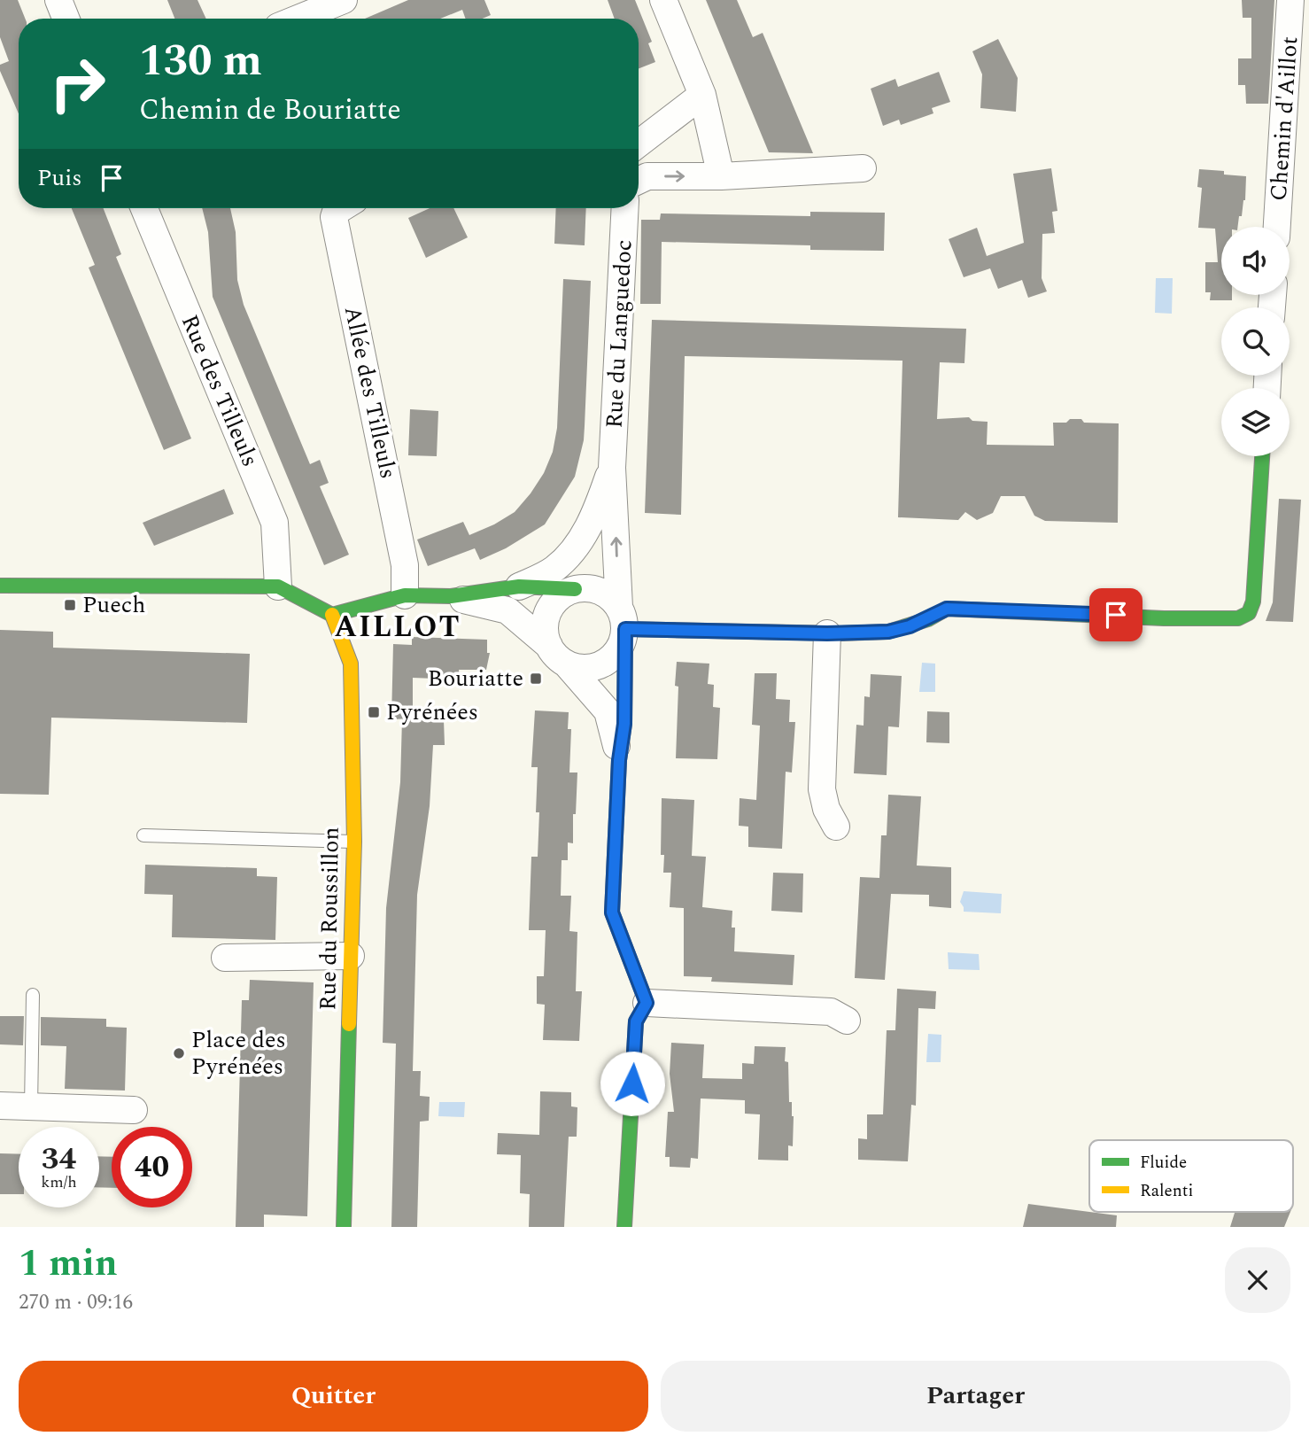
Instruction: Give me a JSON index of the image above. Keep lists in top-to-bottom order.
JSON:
{
  "streets": {
    "street": [
      "Chemin d'Aillot",
      "Rue du Languedoc",
      "Rue des Tilleuls",
      "Allée des Tilleuls",
      "Rue du Roussillon"
    ]
  },
  "districts": ["AILLOT"],
  "places": {
    "transit": ["Puech", "Bouriatte", "Pyrénées"],
    "other": ["Place des Pyrénées"]
  },
  "legend": ["Fluide", "Ralenti"],
  "page": {
    "turn": ["130 m", "Chemin de Bouriatte"],
    "then": "Puis",
    "speed": "34 km/h",
    "limit": "40",
    "heading": ["1 min", "270 m · 09:16"],
    "buttons": ["Quitter", "Partager"]
  }
}
